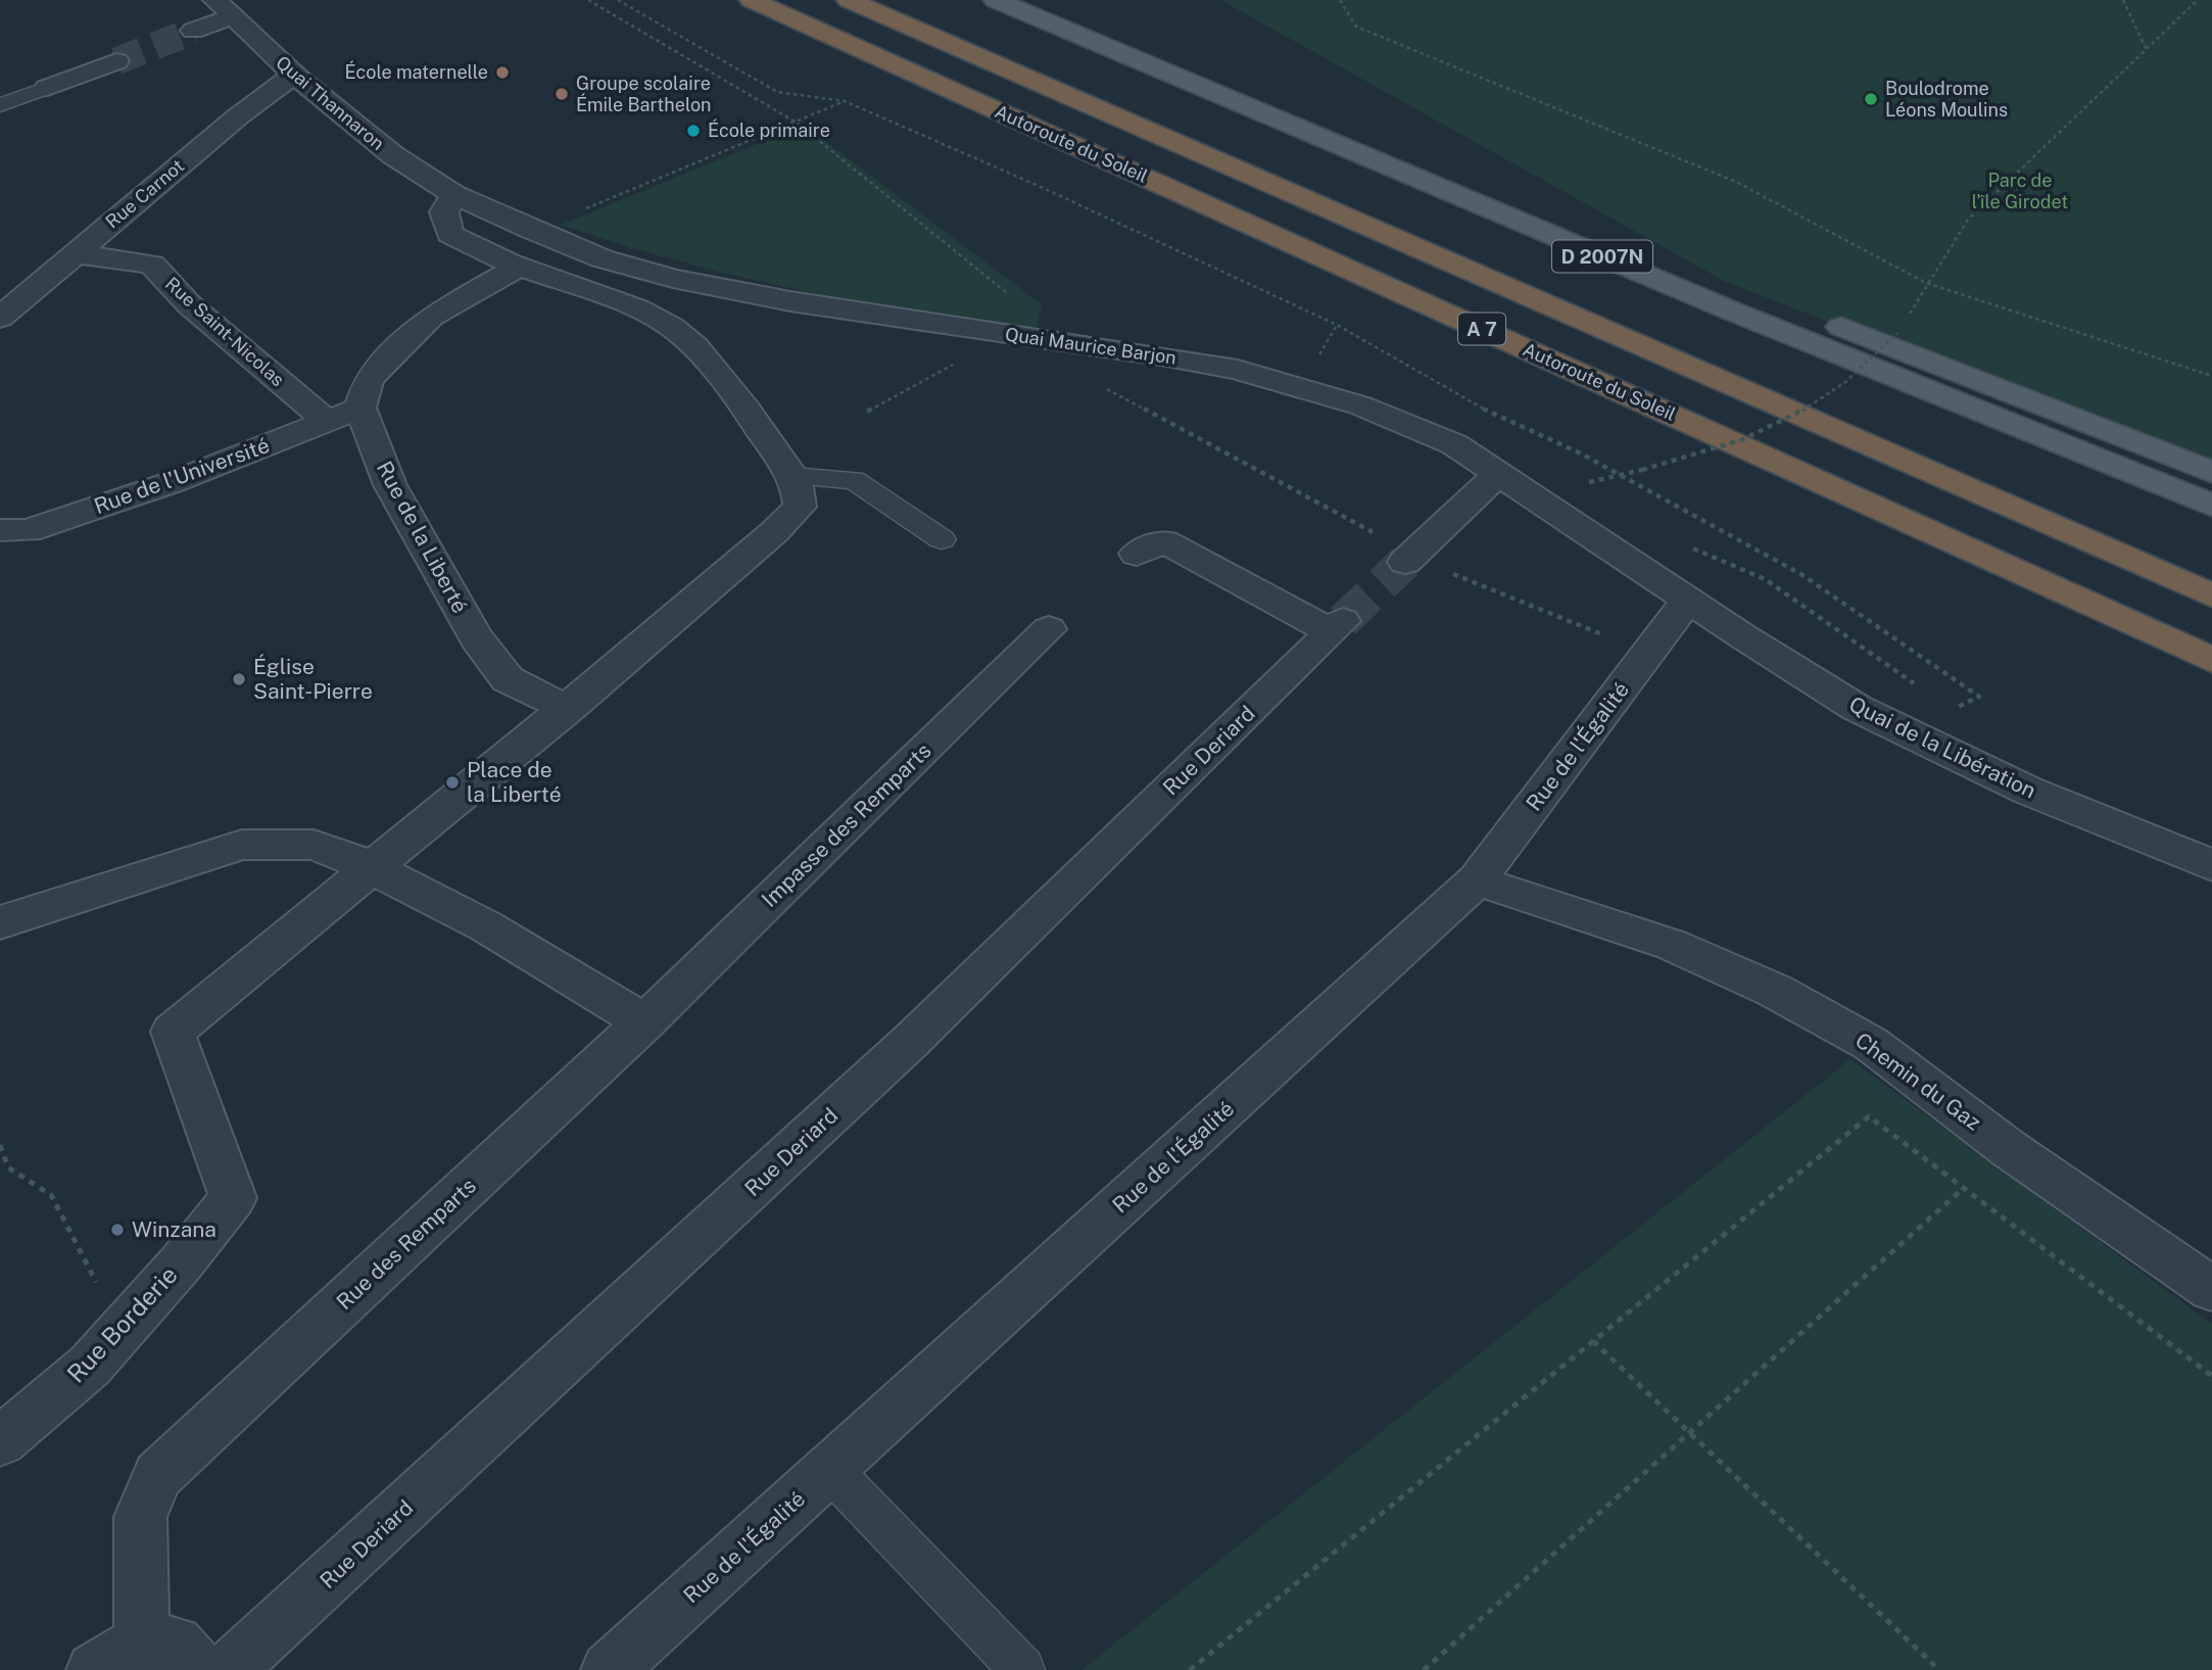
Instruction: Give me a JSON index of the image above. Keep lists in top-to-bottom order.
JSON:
{
  "streets": {
    "highway": ["Autoroute du Soleil", "A 7"],
    "main road": ["D 2007N"],
    "street": [
      "Quai Thannaron",
      "Rue Carnot",
      "Rue Saint-Nicolas",
      "Quai Maurice Barjon",
      "Rue de l'Université",
      "Rue de la Liberté",
      "Rue de l'Égalité",
      "Quai de la Libération",
      "Rue Deriard",
      "Impasse des Remparts",
      "Chemin du Gaz",
      "Rue des Remparts",
      "Rue Borderie"
    ]
  },
  "crossings": [
    ["Quai Thannaron", "Rue Carnot"],
    ["Quai Thannaron", "Quai Maurice Barjon"],
    ["Rue Carnot", "Rue Saint-Nicolas"],
    ["Rue Saint-Nicolas", "Rue de l'Université"],
    ["Quai Maurice Barjon", "Rue de l'Égalité"],
    ["Quai Maurice Barjon", "Quai de la Libération"],
    ["Rue de l'Université", "Rue de la Liberté"],
    ["Rue de l'Égalité", "Quai de la Libération"],
    ["Rue de l'Égalité", "Chemin du Gaz"],
    ["Impasse des Remparts", "Rue des Remparts"]
  ],
  "parks": ["Parc de l'île Girodet"],
  "places": [
    "École maternelle",
    "Groupe scolaire Émile Barthelon",
    "Boulodrome Léons Moulins",
    "École primaire",
    "Église Saint-Pierre",
    "Place de la Liberté",
    "Winzana"
  ]
}
